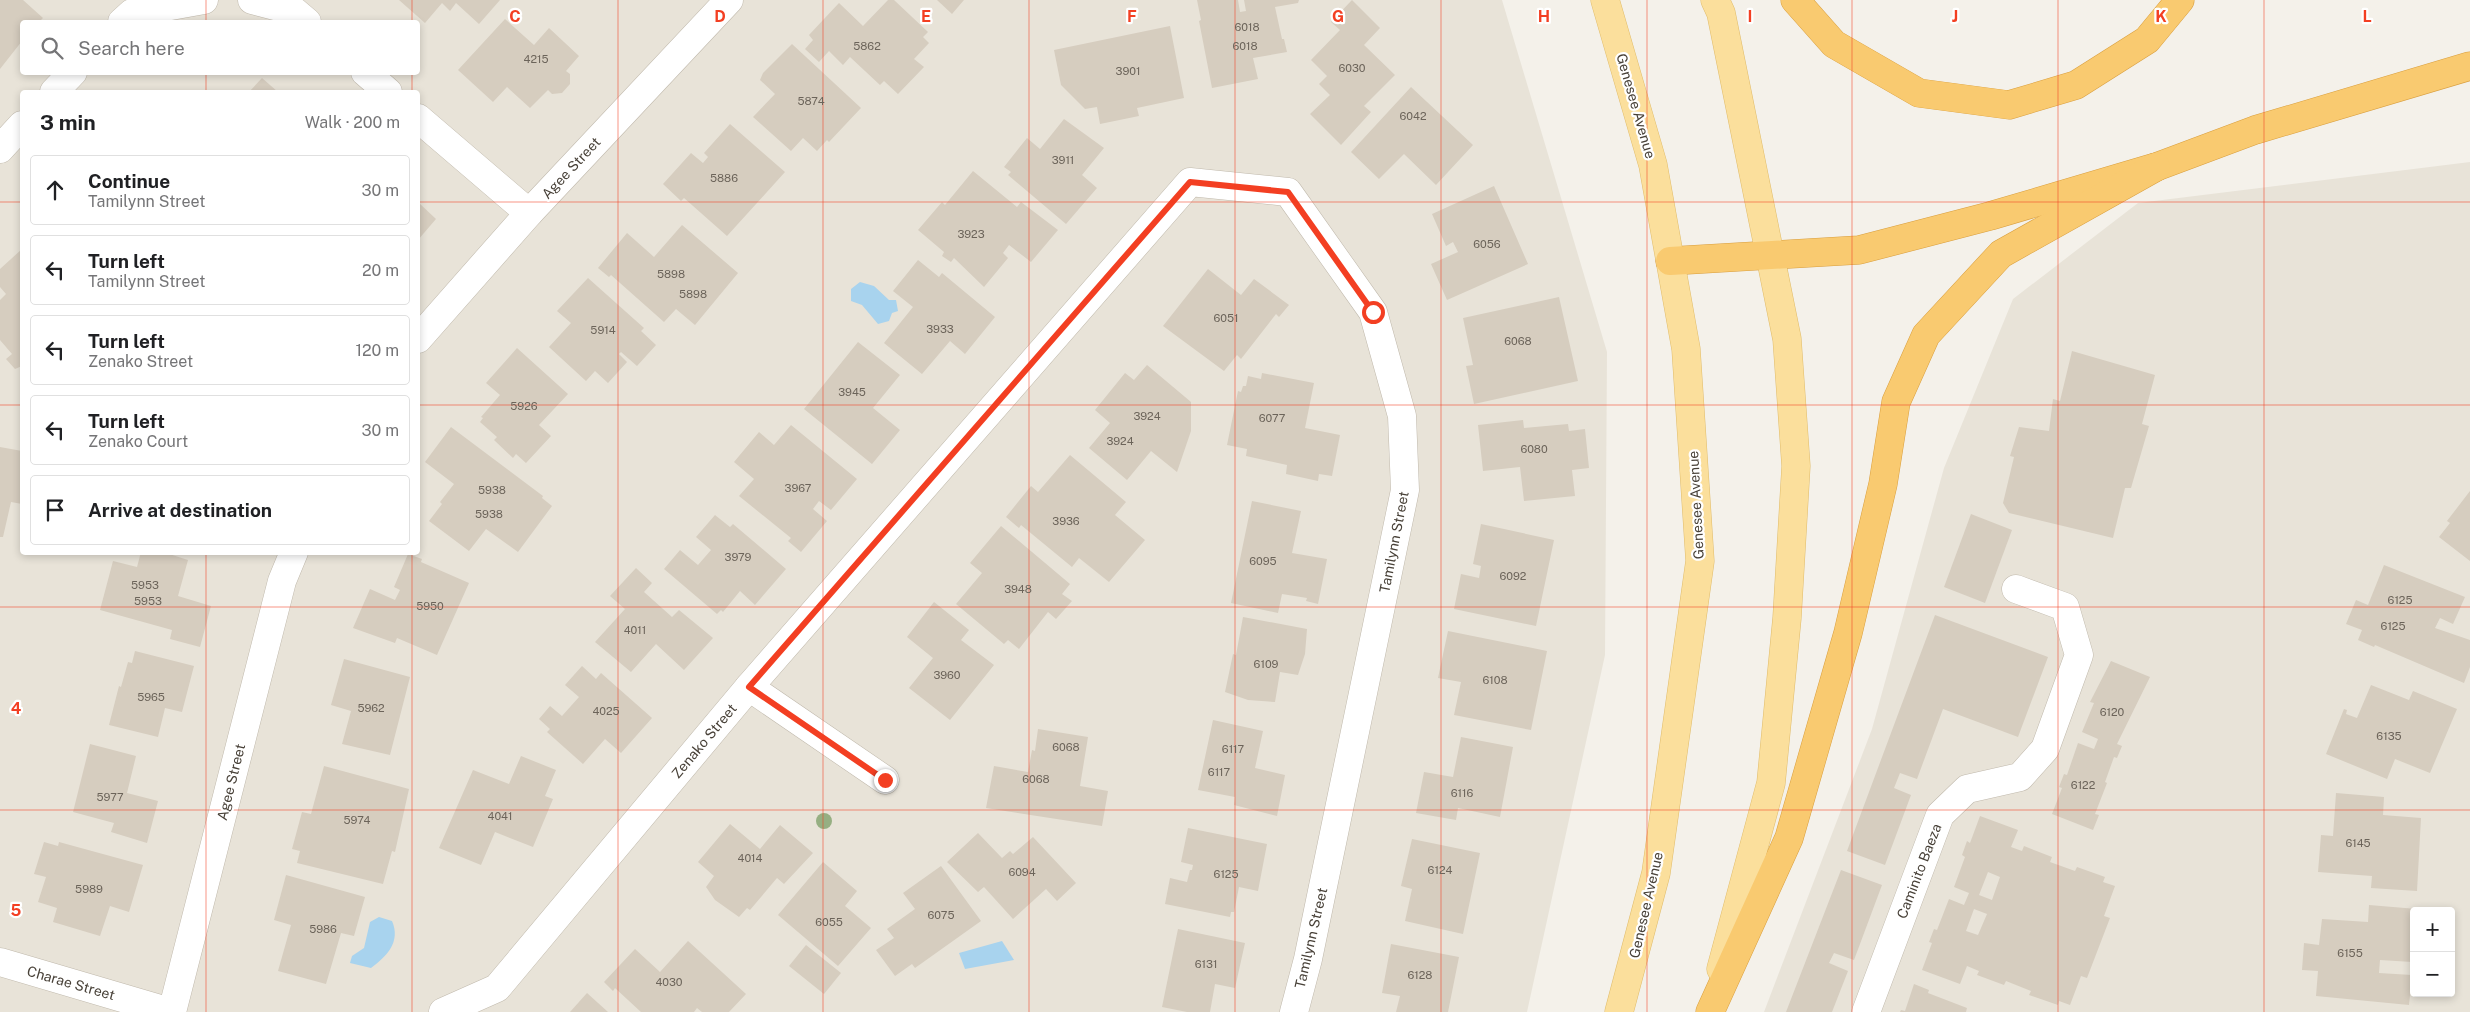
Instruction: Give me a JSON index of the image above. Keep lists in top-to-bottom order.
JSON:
{
  "streets": {
    "main road": ["Genesee Avenue"],
    "street": [
      "Agee Street",
      "Tamilynn Street",
      "Zenako Street",
      "Caminito Baeza",
      "Charae Street"
    ]
  },
  "crossings": [
    ["Agee Street", "Charae Street"],
    ["Tamilynn Street", "Zenako Street"]
  ],
  "house_numbers": [
    "6018",
    "5862",
    "6018",
    "4215",
    "6030",
    "3901",
    "5874",
    "6042",
    "3911",
    "5886",
    "3923",
    "6056",
    "5898",
    "5898",
    "6051",
    "3933",
    "5914",
    "6068",
    "3945",
    "5926",
    "3924",
    "6077",
    "3924",
    "6080",
    "3967",
    "5938",
    "5938",
    "3936",
    "3979",
    "6095",
    "6092",
    "5953",
    "3948",
    "6125",
    "5953",
    "5950",
    "6125",
    "4011",
    "6109",
    "3960",
    "6108",
    "5965",
    "5962",
    "4025",
    "6120",
    "6135",
    "6068",
    "6117",
    "6117",
    "6068",
    "6122",
    "6116",
    "5977",
    "4041",
    "5974",
    "6145",
    "4014",
    "6124",
    "6094",
    "6125",
    "5989",
    "6075",
    "6055",
    "5986",
    "6155",
    "6131",
    "6128",
    "4030"
  ],
  "page": {
    "search": "Search here",
    "heading": ["3 min", "Walk · 200 m"],
    "list": [
      ["Continue", "Tamilynn Street", "30 m"],
      ["Turn left", "Tamilynn Street", "20 m"],
      ["Turn left", "Zenako Street", "120 m"],
      ["Turn left", "Zenako Court", "30 m"],
      "Arrive at destination"
    ],
    "map_buttons": ["+", "−"]
  },
  "grid": {
    "columns": [
      "C",
      "D",
      "E",
      "F",
      "G",
      "H",
      "I",
      "J",
      "K",
      "L"
    ],
    "rows": ["4", "5"]
  }
}
